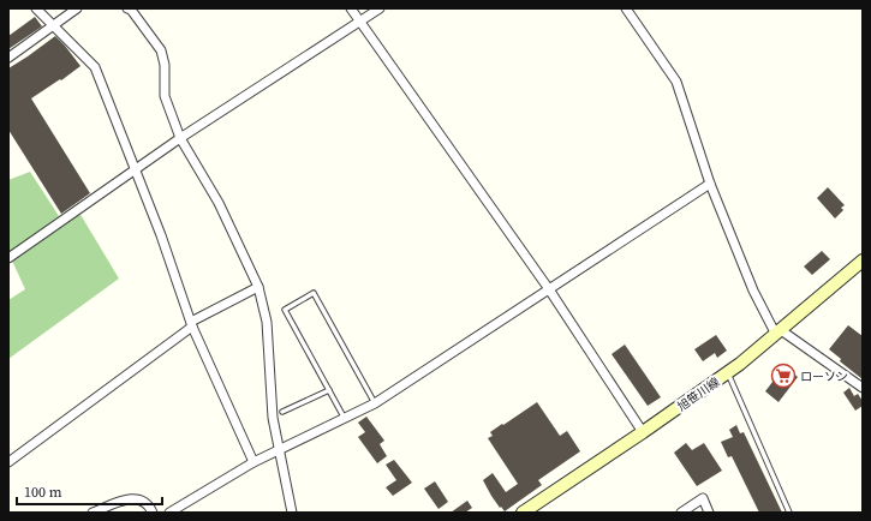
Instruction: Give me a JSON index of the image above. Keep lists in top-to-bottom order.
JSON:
{
  "streets": {
    "main road": ["旭笹川線"]
  },
  "places": {
    "supermarket": ["ローソン"]
  },
  "scale_bar": "100 m"
}
